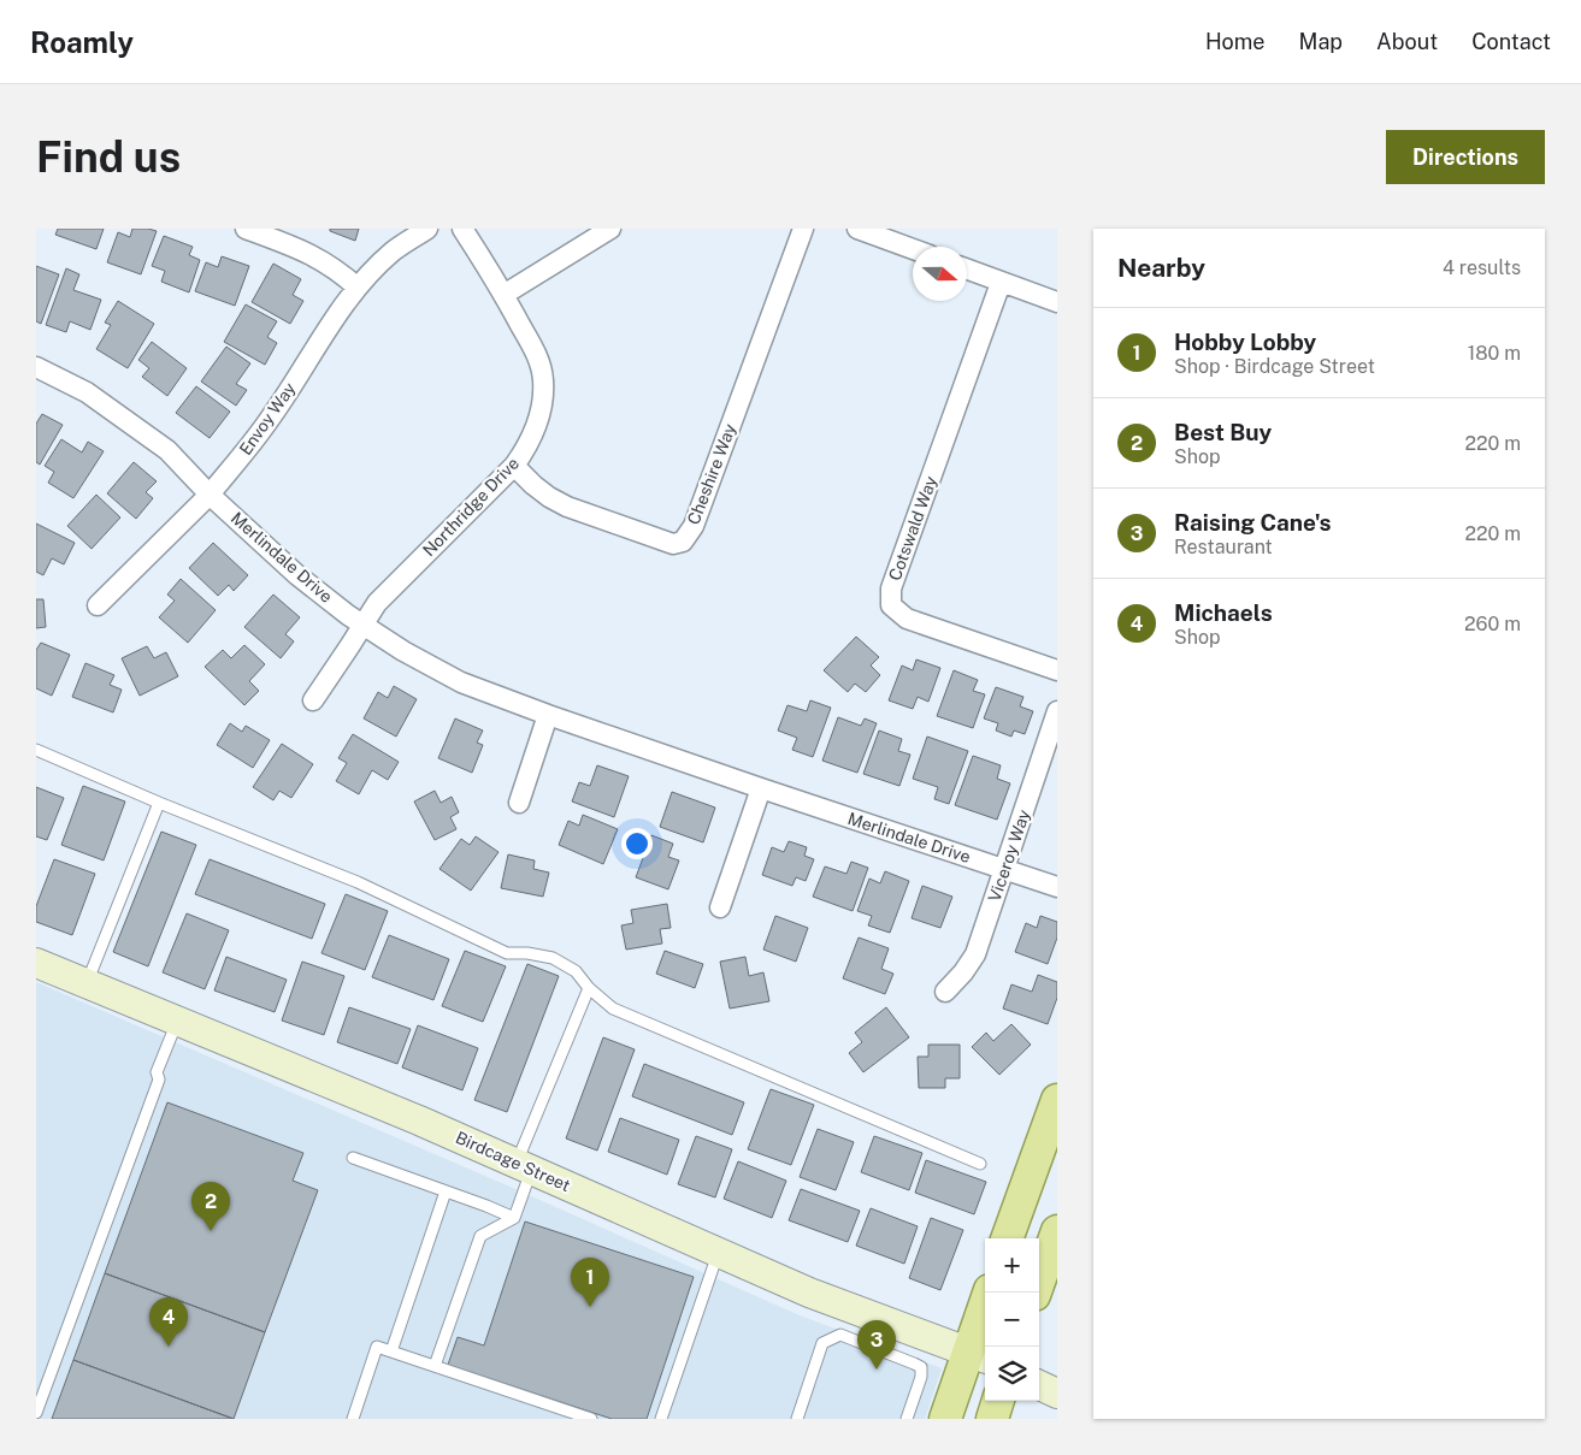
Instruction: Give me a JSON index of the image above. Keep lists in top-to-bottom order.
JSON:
{
  "streets": {
    "street": [
      "Envoy Way",
      "Cheshire Way",
      "Northridge Drive",
      "Cotswald Way",
      "Merlindale Drive",
      "Viceroy Way",
      "Birdcage Street"
    ]
  },
  "crossings": [
    ["Envoy Way", "Merlindale Drive"],
    ["Cheshire Way", "Northridge Drive"],
    ["Northridge Drive", "Merlindale Drive"],
    ["Merlindale Drive", "Viceroy Way"]
  ],
  "north": "right",
  "page": {
    "header": "Roamly",
    "nav": [
      "Home",
      "Map",
      "About",
      "Contact"
    ],
    "buttons": "Directions",
    "title": "Find us",
    "heading": ["Nearby", "4 results"],
    "list": [
      {
        "mark": "1",
        "name": "Hobby Lobby",
        "note": "Shop · Birdcage Street",
        "value": "180 m"
      },
      {
        "mark": "2",
        "name": "Best Buy",
        "note": "Shop",
        "value": "220 m"
      },
      {
        "mark": "3",
        "name": "Raising Cane's",
        "note": "Restaurant",
        "value": "220 m"
      },
      {
        "mark": "4",
        "name": "Michaels",
        "note": "Shop",
        "value": "260 m"
      }
    ],
    "pins": [
      "2",
      "1",
      "4",
      "3"
    ],
    "map_buttons": ["+", "−"]
  }
}
